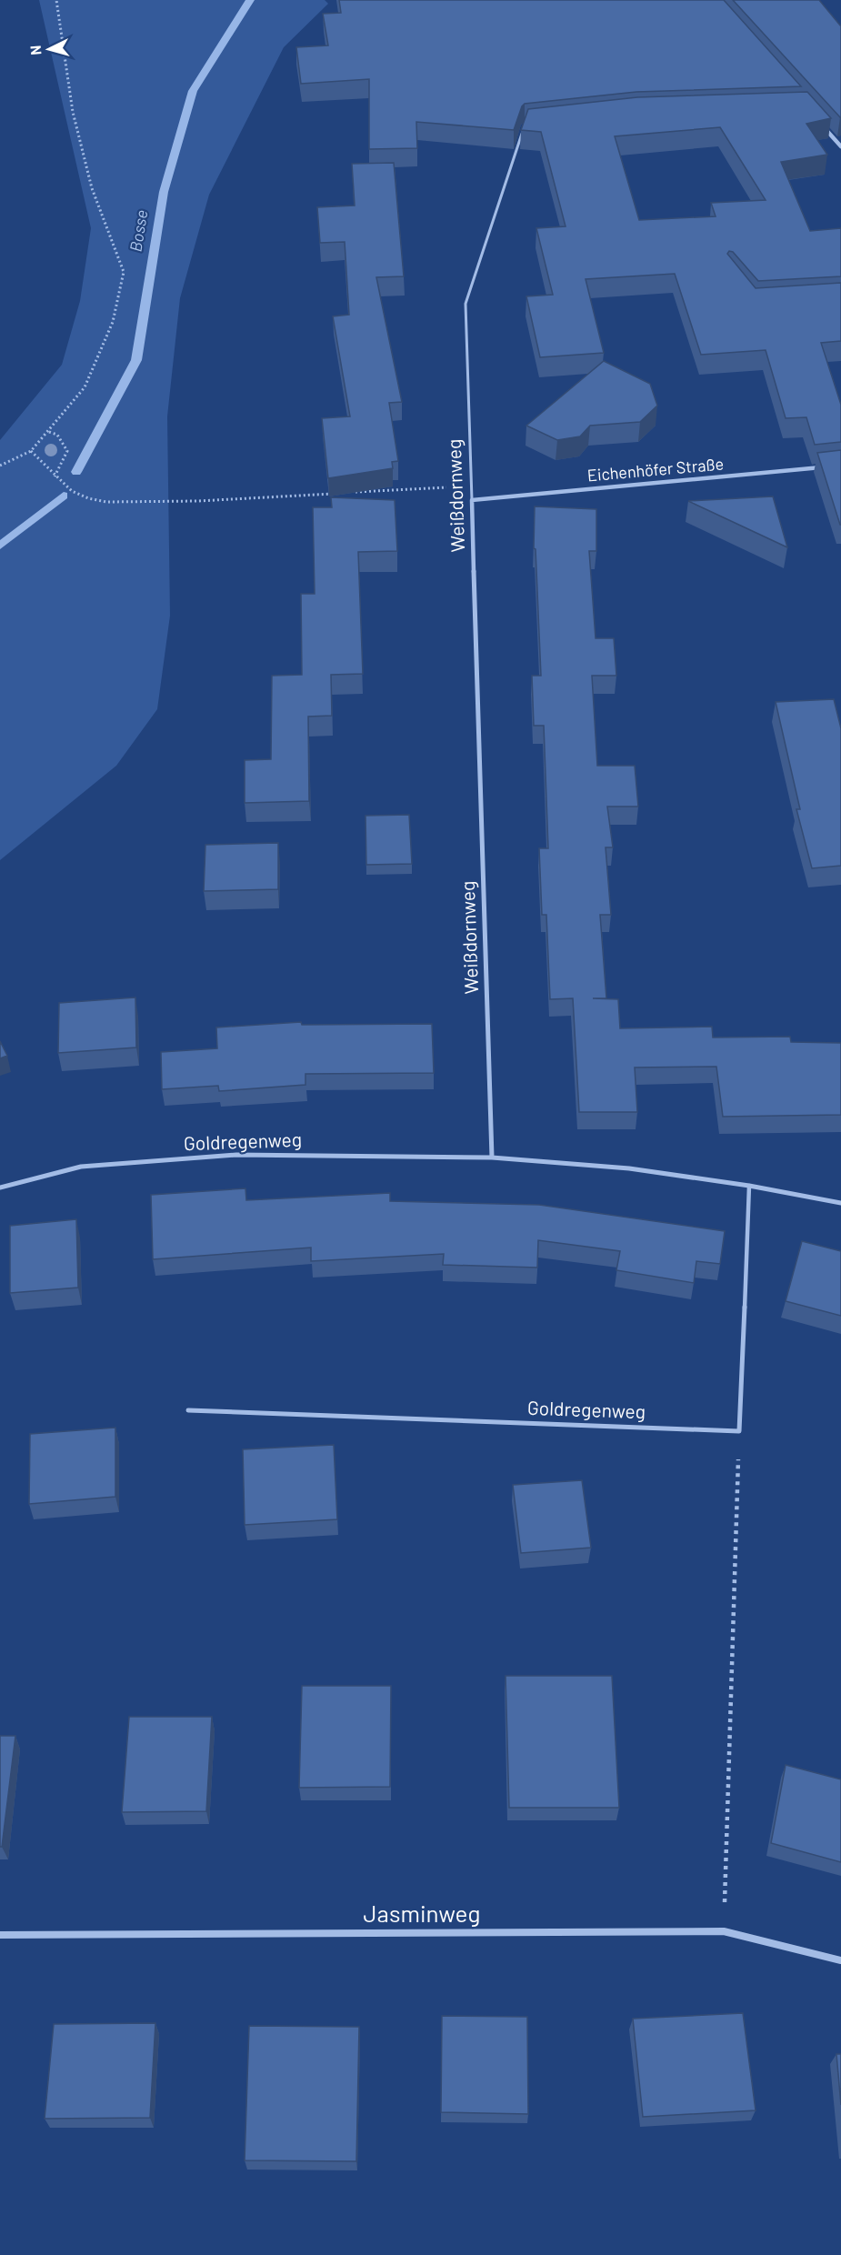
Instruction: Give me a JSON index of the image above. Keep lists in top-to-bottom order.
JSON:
{
  "streets": {
    "street": [
      "Eichenhöfer Straße",
      "Weißdornweg",
      "Goldregenweg",
      "Jasminweg"
    ]
  },
  "crossings": [
    ["Eichenhöfer Straße", "Weißdornweg"],
    ["Weißdornweg", "Goldregenweg"]
  ],
  "water": ["Bosse"],
  "north": "left"
}
